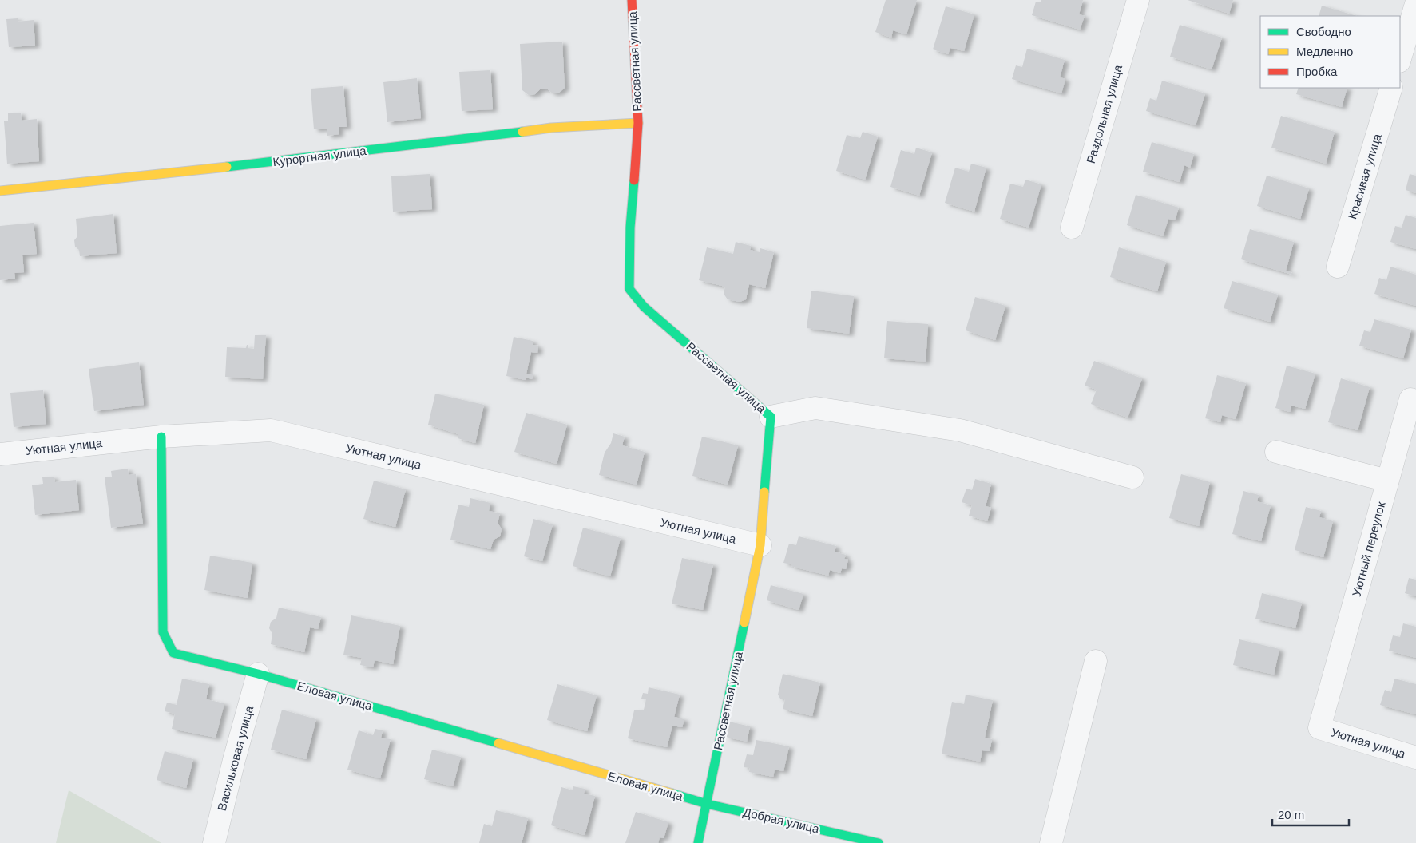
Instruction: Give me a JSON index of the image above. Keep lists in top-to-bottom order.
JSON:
{
  "streets": {
    "street": [
      "Рассветная улица",
      "Раздольная улица",
      "Курортная улица",
      "Красивая улица",
      "Уютная улица",
      "Уютный переулок",
      "Еловая улица",
      "Васильковая улица",
      "Добрая улица"
    ]
  },
  "crossings": [
    ["Рассветная улица", "Курортная улица"],
    ["Рассветная улица", "Уютная улица"],
    ["Рассветная улица", "Еловая улица"],
    ["Рассветная улица", "Добрая улица"],
    ["Уютная улица", "Уютный переулок"],
    ["Уютная улица", "Еловая улица"],
    ["Еловая улица", "Васильковая улица"],
    ["Еловая улица", "Добрая улица"]
  ],
  "legend": ["Свободно", "Медленно", "Пробка"],
  "scale_bar": "20 m"
}
